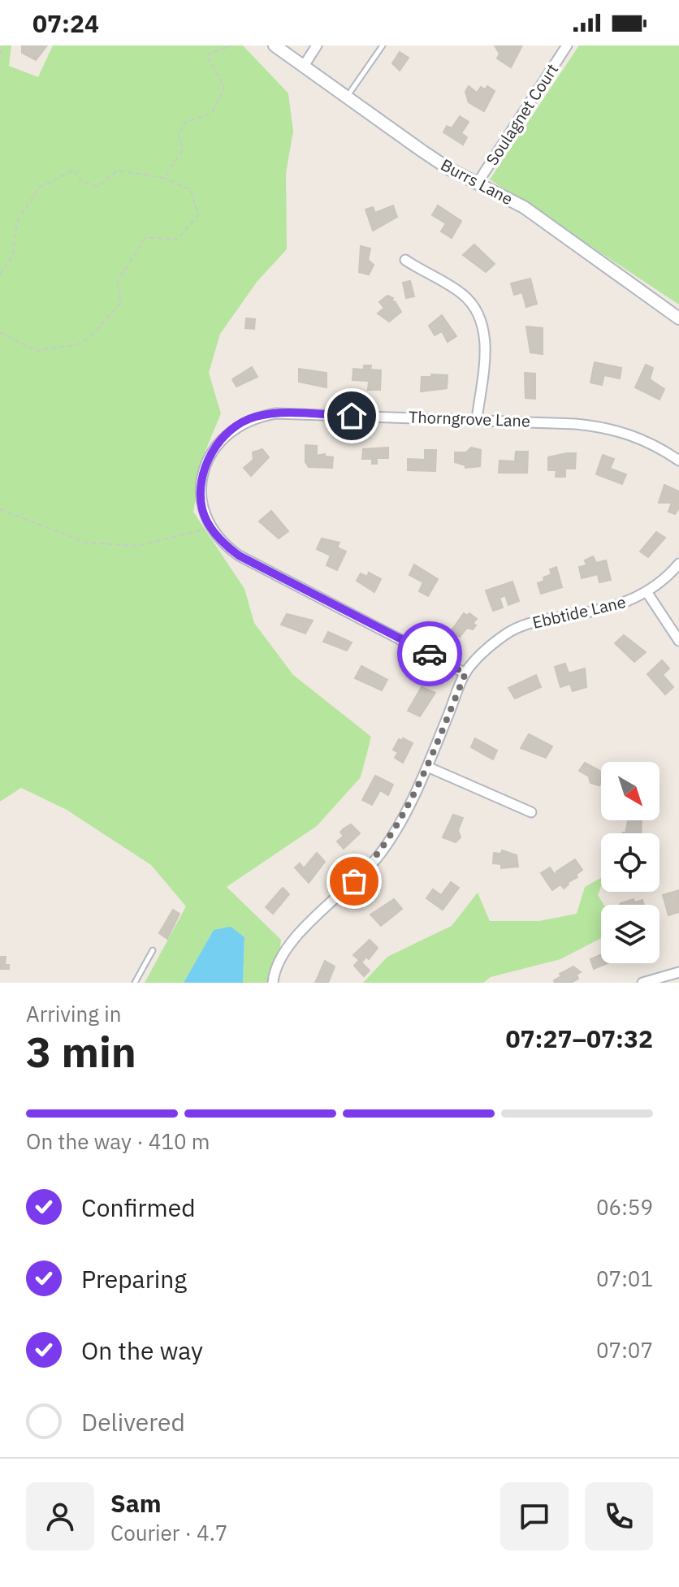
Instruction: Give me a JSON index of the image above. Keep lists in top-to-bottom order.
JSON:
{
  "streets": {
    "street": [
      "Soulagnet Court",
      "Burrs Lane",
      "Thorngrove Lane",
      "Ebbtide Lane"
    ]
  },
  "crossings": [
    ["Soulagnet Court", "Burrs Lane"],
    ["Thorngrove Lane", "Ebbtide Lane"]
  ],
  "north": "bottom right",
  "page": {
    "status": "07:24",
    "heading": ["3 min", "Arriving in", "07:27–07:32"],
    "panel": ["Sam", "Courier · 4.7"],
    "bar": "On the way · 410 m",
    "list": [
      ["Confirmed", "06:59"],
      ["Preparing", "07:01"],
      ["On the way", "07:07"],
      "Delivered"
    ]
  }
}
